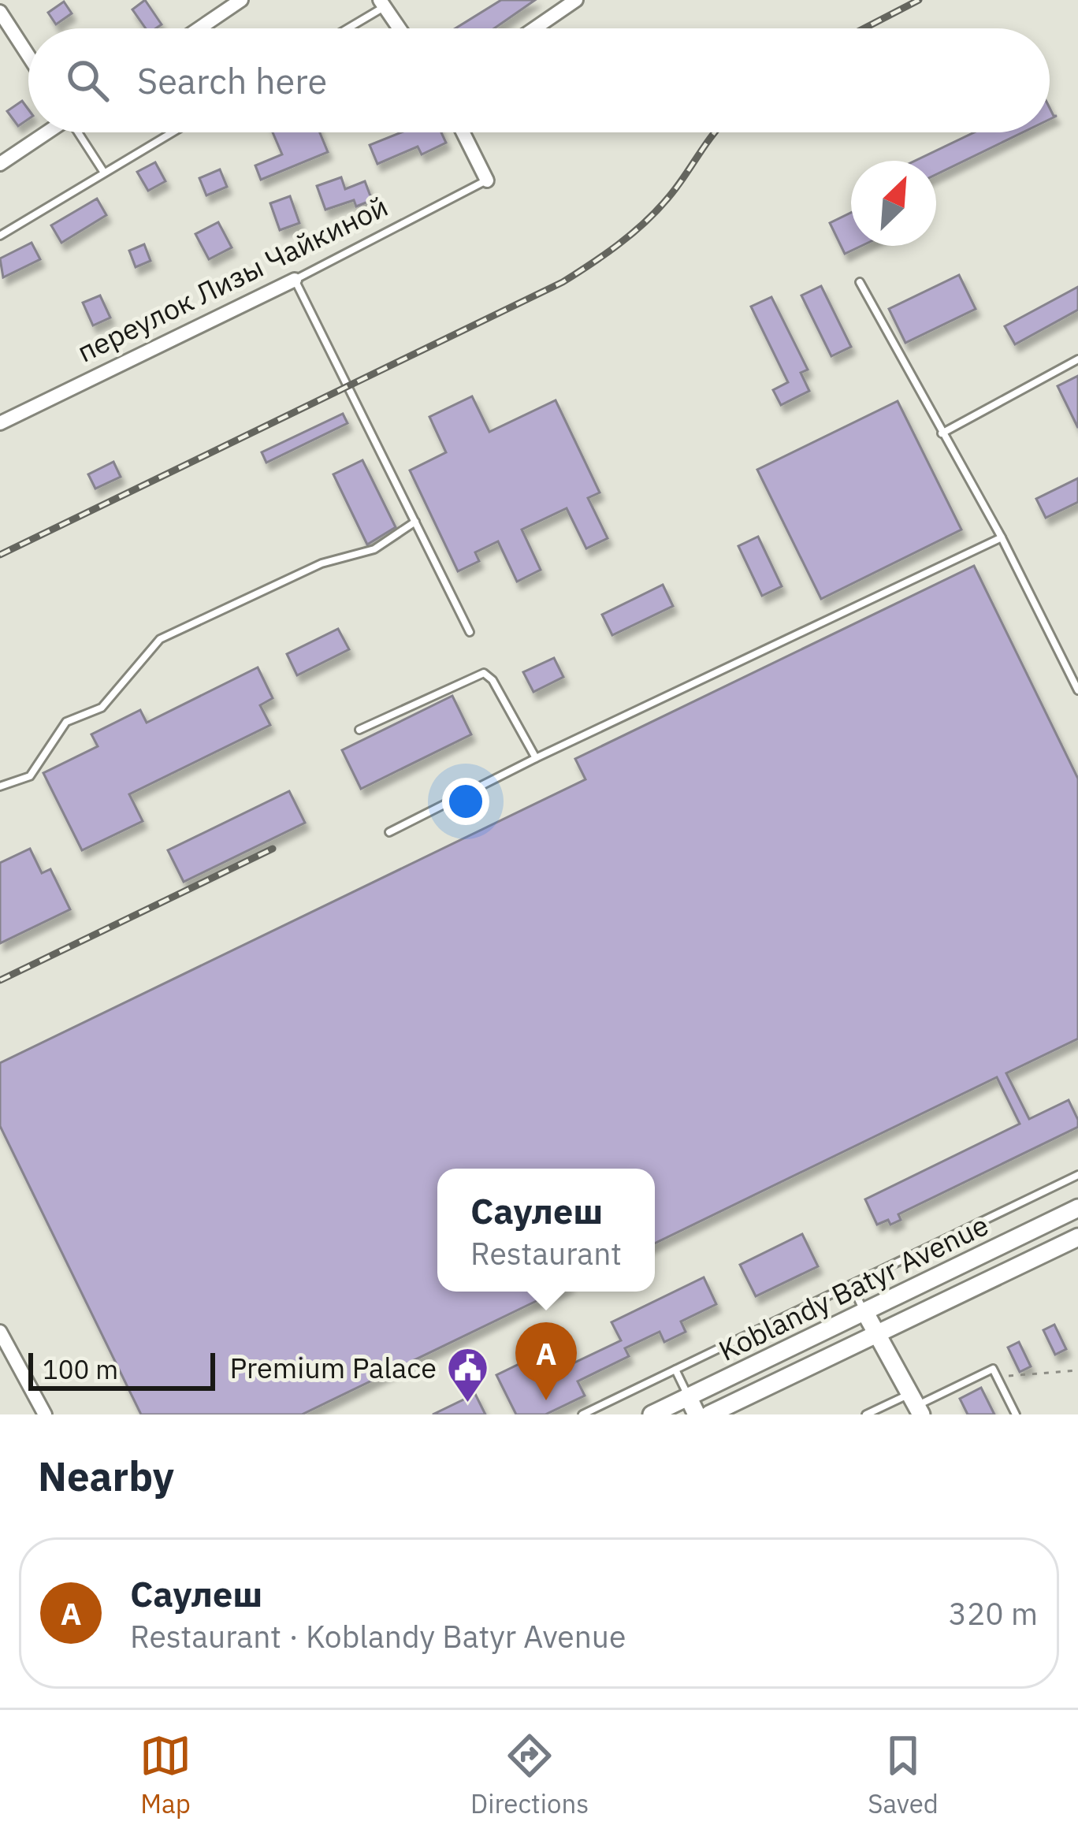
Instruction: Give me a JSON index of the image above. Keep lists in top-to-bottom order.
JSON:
{
  "streets": {
    "street": ["переулок Лизы Чайкиной", "Koblandy Batyr Avenue"]
  },
  "places": {
    "public building": ["Premium Palace"]
  },
  "scale_bar": "100 m",
  "north": "top right",
  "page": {
    "search": "Search here",
    "popup": ["Саулеш", "Restaurant"],
    "pins": "A",
    "scale": "100 m",
    "heading": "Nearby",
    "list": [
      {
        "mark": "A",
        "name": "Саулеш",
        "note": "Restaurant · Koblandy Batyr Avenue",
        "value": "320 m"
      }
    ],
    "nav": ["Map", "Directions", "Saved"]
  }
}
